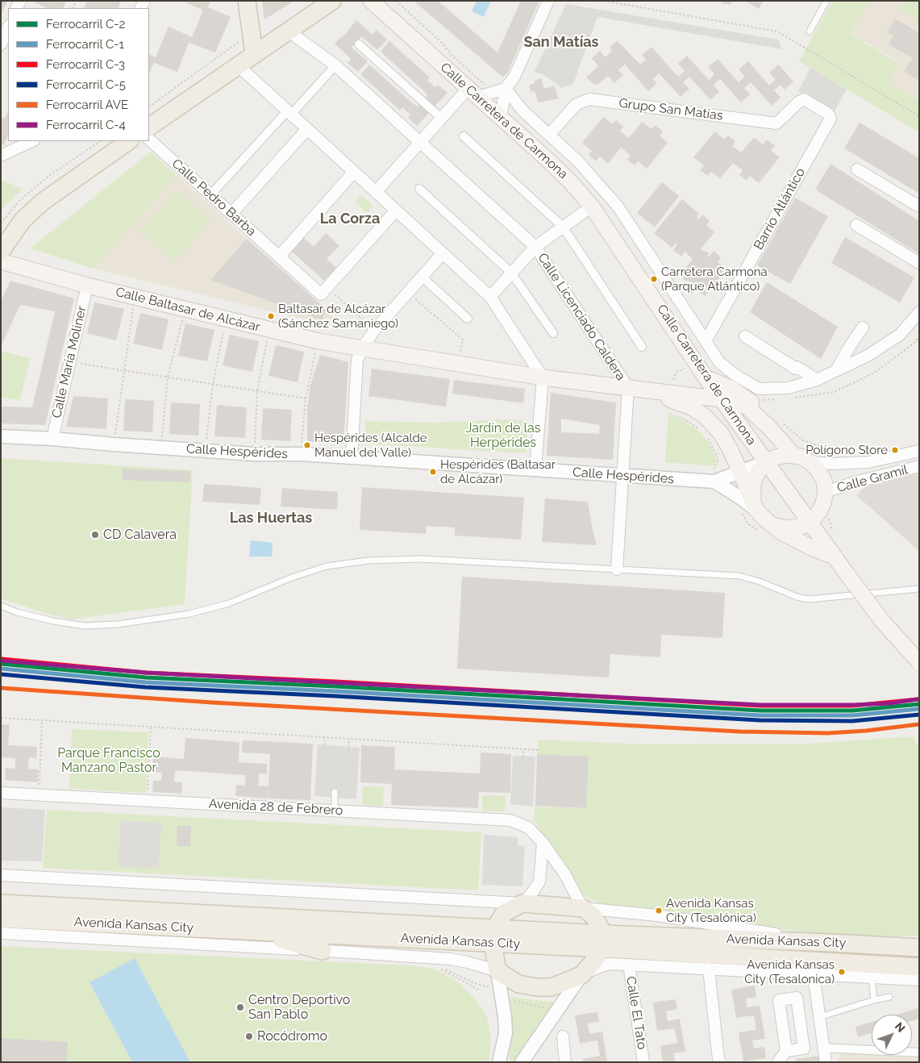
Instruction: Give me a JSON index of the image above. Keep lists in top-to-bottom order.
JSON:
{
  "streets": {
    "main road": ["Calle Carretera de Carmona", "Calle Baltasar de Alcázar", "Avenida Kansas City"],
    "street": [
      "Grupo San Matías",
      "Calle Pedro Barba",
      "Barrio Atlántico",
      "Calle Licenciado Caldera",
      "Calle María Moliner",
      "Calle Hespérides",
      "Calle Gramil",
      "Avenida 28 de Febrero",
      "Calle El Tato"
    ]
  },
  "crossings": [
    ["Grupo San Matías", "Barrio Atlántico"],
    ["Calle Baltasar de Alcázar", "Calle Licenciado Caldera"],
    ["Calle Baltasar de Alcázar", "Calle María Moliner"],
    ["Calle María Moliner", "Calle Hespérides"]
  ],
  "districts": ["San Matías", "La Corza", "Las Huertas"],
  "parks": ["Jardín de las Herpérides", "Parque Francisco Manzano Pastor"],
  "places": [
    "Carretera Carmona (Parque Atlántico)",
    "Baltasar de Alcázar (Sánchez Samaniego)",
    "Hespérides (Alcalde Manuel del Valle)",
    "Polígono Store",
    "Hespérides (Baltasar de Alcázar)",
    "CD Calavera",
    "Avenida Kansas City (Tesalónica)",
    "Avenida Kansas City (Tesalonica)",
    "Centro Deportivo San Pablo",
    "Rocódromo"
  ],
  "lines": [
    "rail line C-3",
    "rail line C-4",
    "rail line C-2",
    "rail line C-1",
    "rail line C-5",
    "rail line AVE"
  ],
  "legend": [
    "Ferrocarril C-2",
    "Ferrocarril C-1",
    "Ferrocarril C-3",
    "Ferrocarril C-5",
    "Ferrocarril AVE",
    "Ferrocarril C-4"
  ],
  "north": "top right"
}
